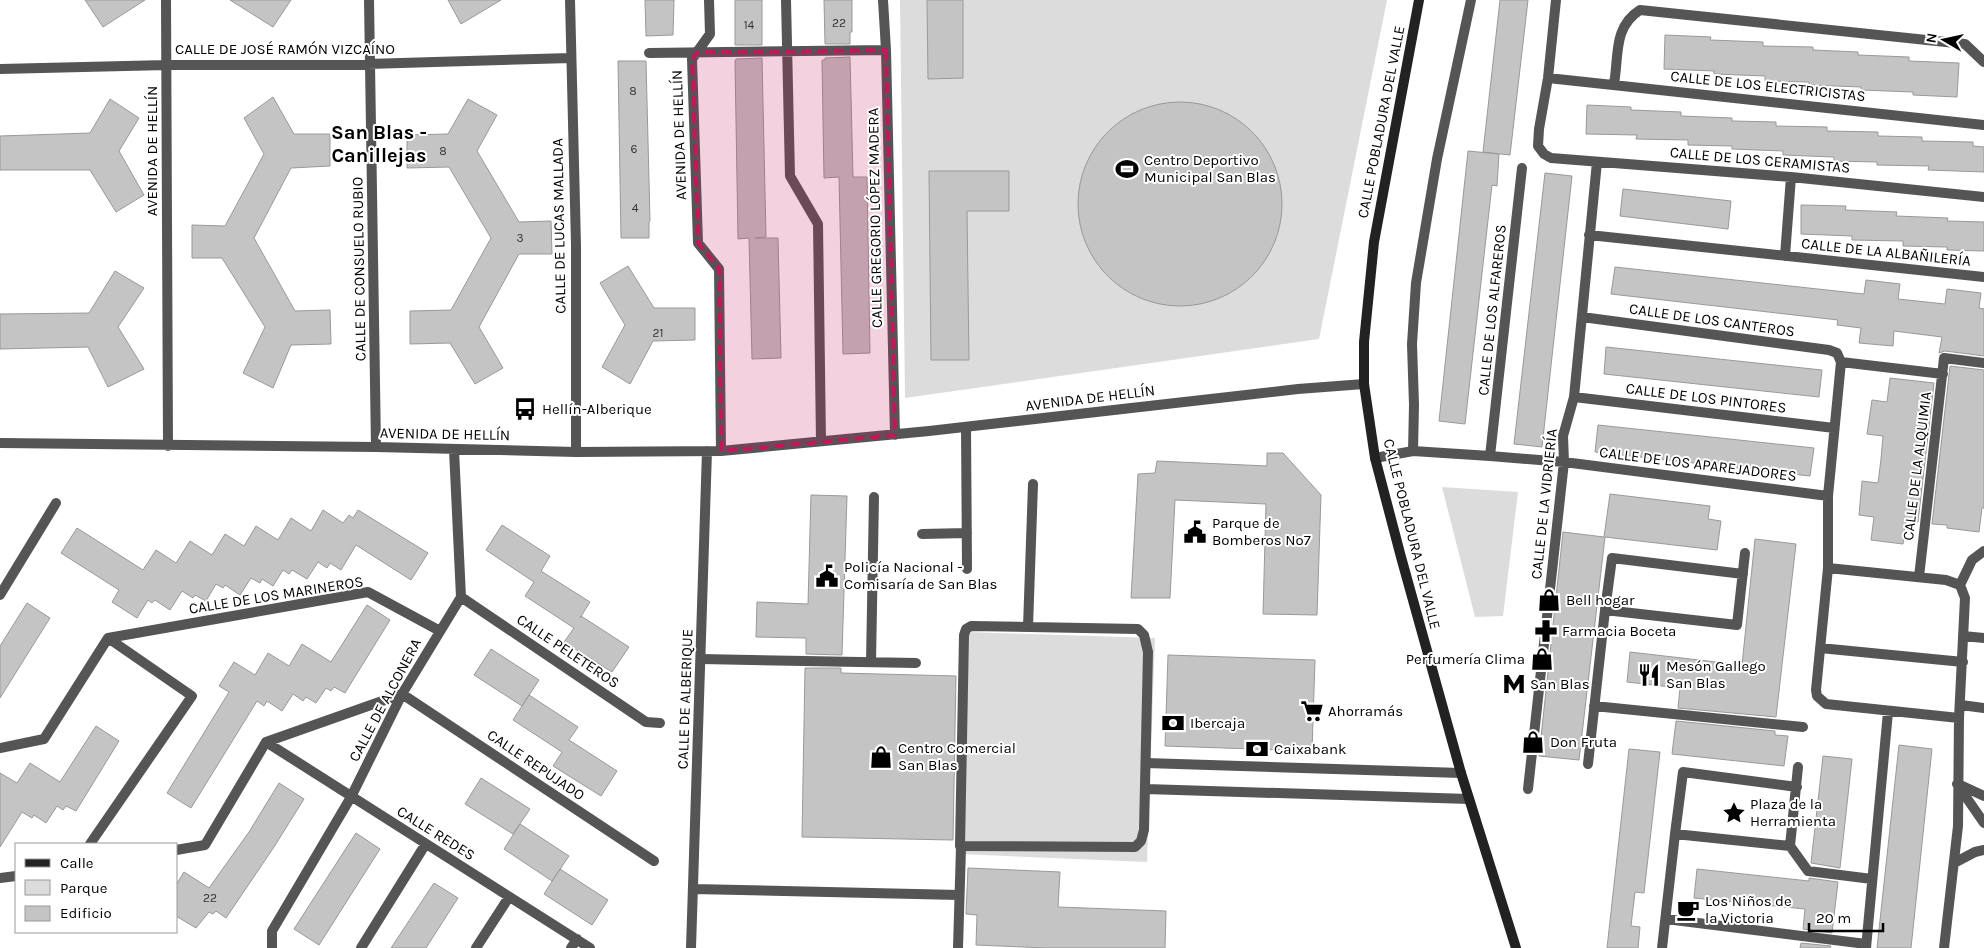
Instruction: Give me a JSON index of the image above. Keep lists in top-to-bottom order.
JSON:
{
  "streets": {
    "street": [
      "CALLE DE JOSÉ RAMÓN VIZCAÍNO",
      "CALLE DE LOS ELECTRICISTAS",
      "CALLE POBLADURA DEL VALLE",
      "AVENIDA DE HELLÍN",
      "CALLE DE LOS CERAMISTAS",
      "CALLE GREGORIO LÓPEZ MADERA",
      "CALLE DE LUCAS MALLADA",
      "CALLE DE LA ALBAÑILERÍA",
      "CALLE DE CONSUELO RUBIO",
      "CALLE DE LOS ALFAREROS",
      "CALLE DE LOS CANTEROS",
      "CALLE DE LOS PINTORES",
      "CALLE DE LOS APAREJADORES",
      "CALLE DE LA ALQUIMIA",
      "CALLE DE LA VIDRIERÍA",
      "CALLE DE LOS MARINEROS",
      "CALLE PELETEROS",
      "CALLE DE ALBERIQUE",
      "CALLE DE ALCONERA",
      "CALLE REPUJADO",
      "CALLE REDES"
    ]
  },
  "crossings": [
    ["CALLE DE JOSÉ RAMÓN VIZCAÍNO", "AVENIDA DE HELLÍN"],
    ["CALLE DE JOSÉ RAMÓN VIZCAÍNO", "CALLE DE LUCAS MALLADA"],
    ["CALLE DE JOSÉ RAMÓN VIZCAÍNO", "CALLE DE CONSUELO RUBIO"],
    ["CALLE DE LOS ELECTRICISTAS", "CALLE DE LOS CERAMISTAS"],
    ["CALLE POBLADURA DEL VALLE", "AVENIDA DE HELLÍN"],
    ["AVENIDA DE HELLÍN", "CALLE GREGORIO LÓPEZ MADERA"],
    ["AVENIDA DE HELLÍN", "CALLE DE LUCAS MALLADA"],
    ["AVENIDA DE HELLÍN", "CALLE DE CONSUELO RUBIO"],
    ["AVENIDA DE HELLÍN", "CALLE DE ALBERIQUE"],
    ["CALLE DE LOS CERAMISTAS", "CALLE DE LA ALBAÑILERÍA"],
    ["CALLE DE LOS CERAMISTAS", "CALLE DE LA VIDRIERÍA"],
    ["CALLE DE LA ALBAÑILERÍA", "CALLE DE LA VIDRIERÍA"],
    ["CALLE DE LOS CANTEROS", "CALLE DE LA ALQUIMIA"],
    ["CALLE DE LOS CANTEROS", "CALLE DE LA VIDRIERÍA"],
    ["CALLE DE LOS PINTORES", "CALLE DE LA VIDRIERÍA"],
    ["CALLE DE LOS APAREJADORES", "CALLE DE LA VIDRIERÍA"],
    ["CALLE DE LOS MARINEROS", "CALLE DE ALCONERA"],
    ["CALLE PELETEROS", "CALLE DE ALCONERA"],
    ["CALLE DE ALCONERA", "CALLE REPUJADO"],
    ["CALLE DE ALCONERA", "CALLE REDES"]
  ],
  "districts": ["San Blas - Canillejas"],
  "places": {
    "sports": ["Centro Deportivo Municipal San Blas"],
    "bus stop": ["Hellín-Alberique"],
    "public building": ["Parque de Bomberos Nº7", "Policía Nacional - Comisaría de San Blas"],
    "shop": [
      "Bell hogar",
      "Perfumería Clima",
      "Don Fruta",
      "Centro Comercial San Blas"
    ],
    "pharmacy": ["Farmacia Boceta"],
    "restaurant": ["Mesón Gallego San Blas"],
    "metro station": ["San Blas"],
    "supermarket": ["Ahorramás"],
    "bank": ["Ibercaja", "Caixabank"],
    "place": ["Plaza de la Herramienta"],
    "cafe": ["Los Niños de la Victoria"]
  },
  "house_numbers": [
    "22",
    "14",
    "8",
    "6",
    "8",
    "4",
    "3",
    "21",
    "22"
  ],
  "legend": ["Calle", "Parque", "Edificio"],
  "scale_bar": "20 m",
  "north": "left"
}
